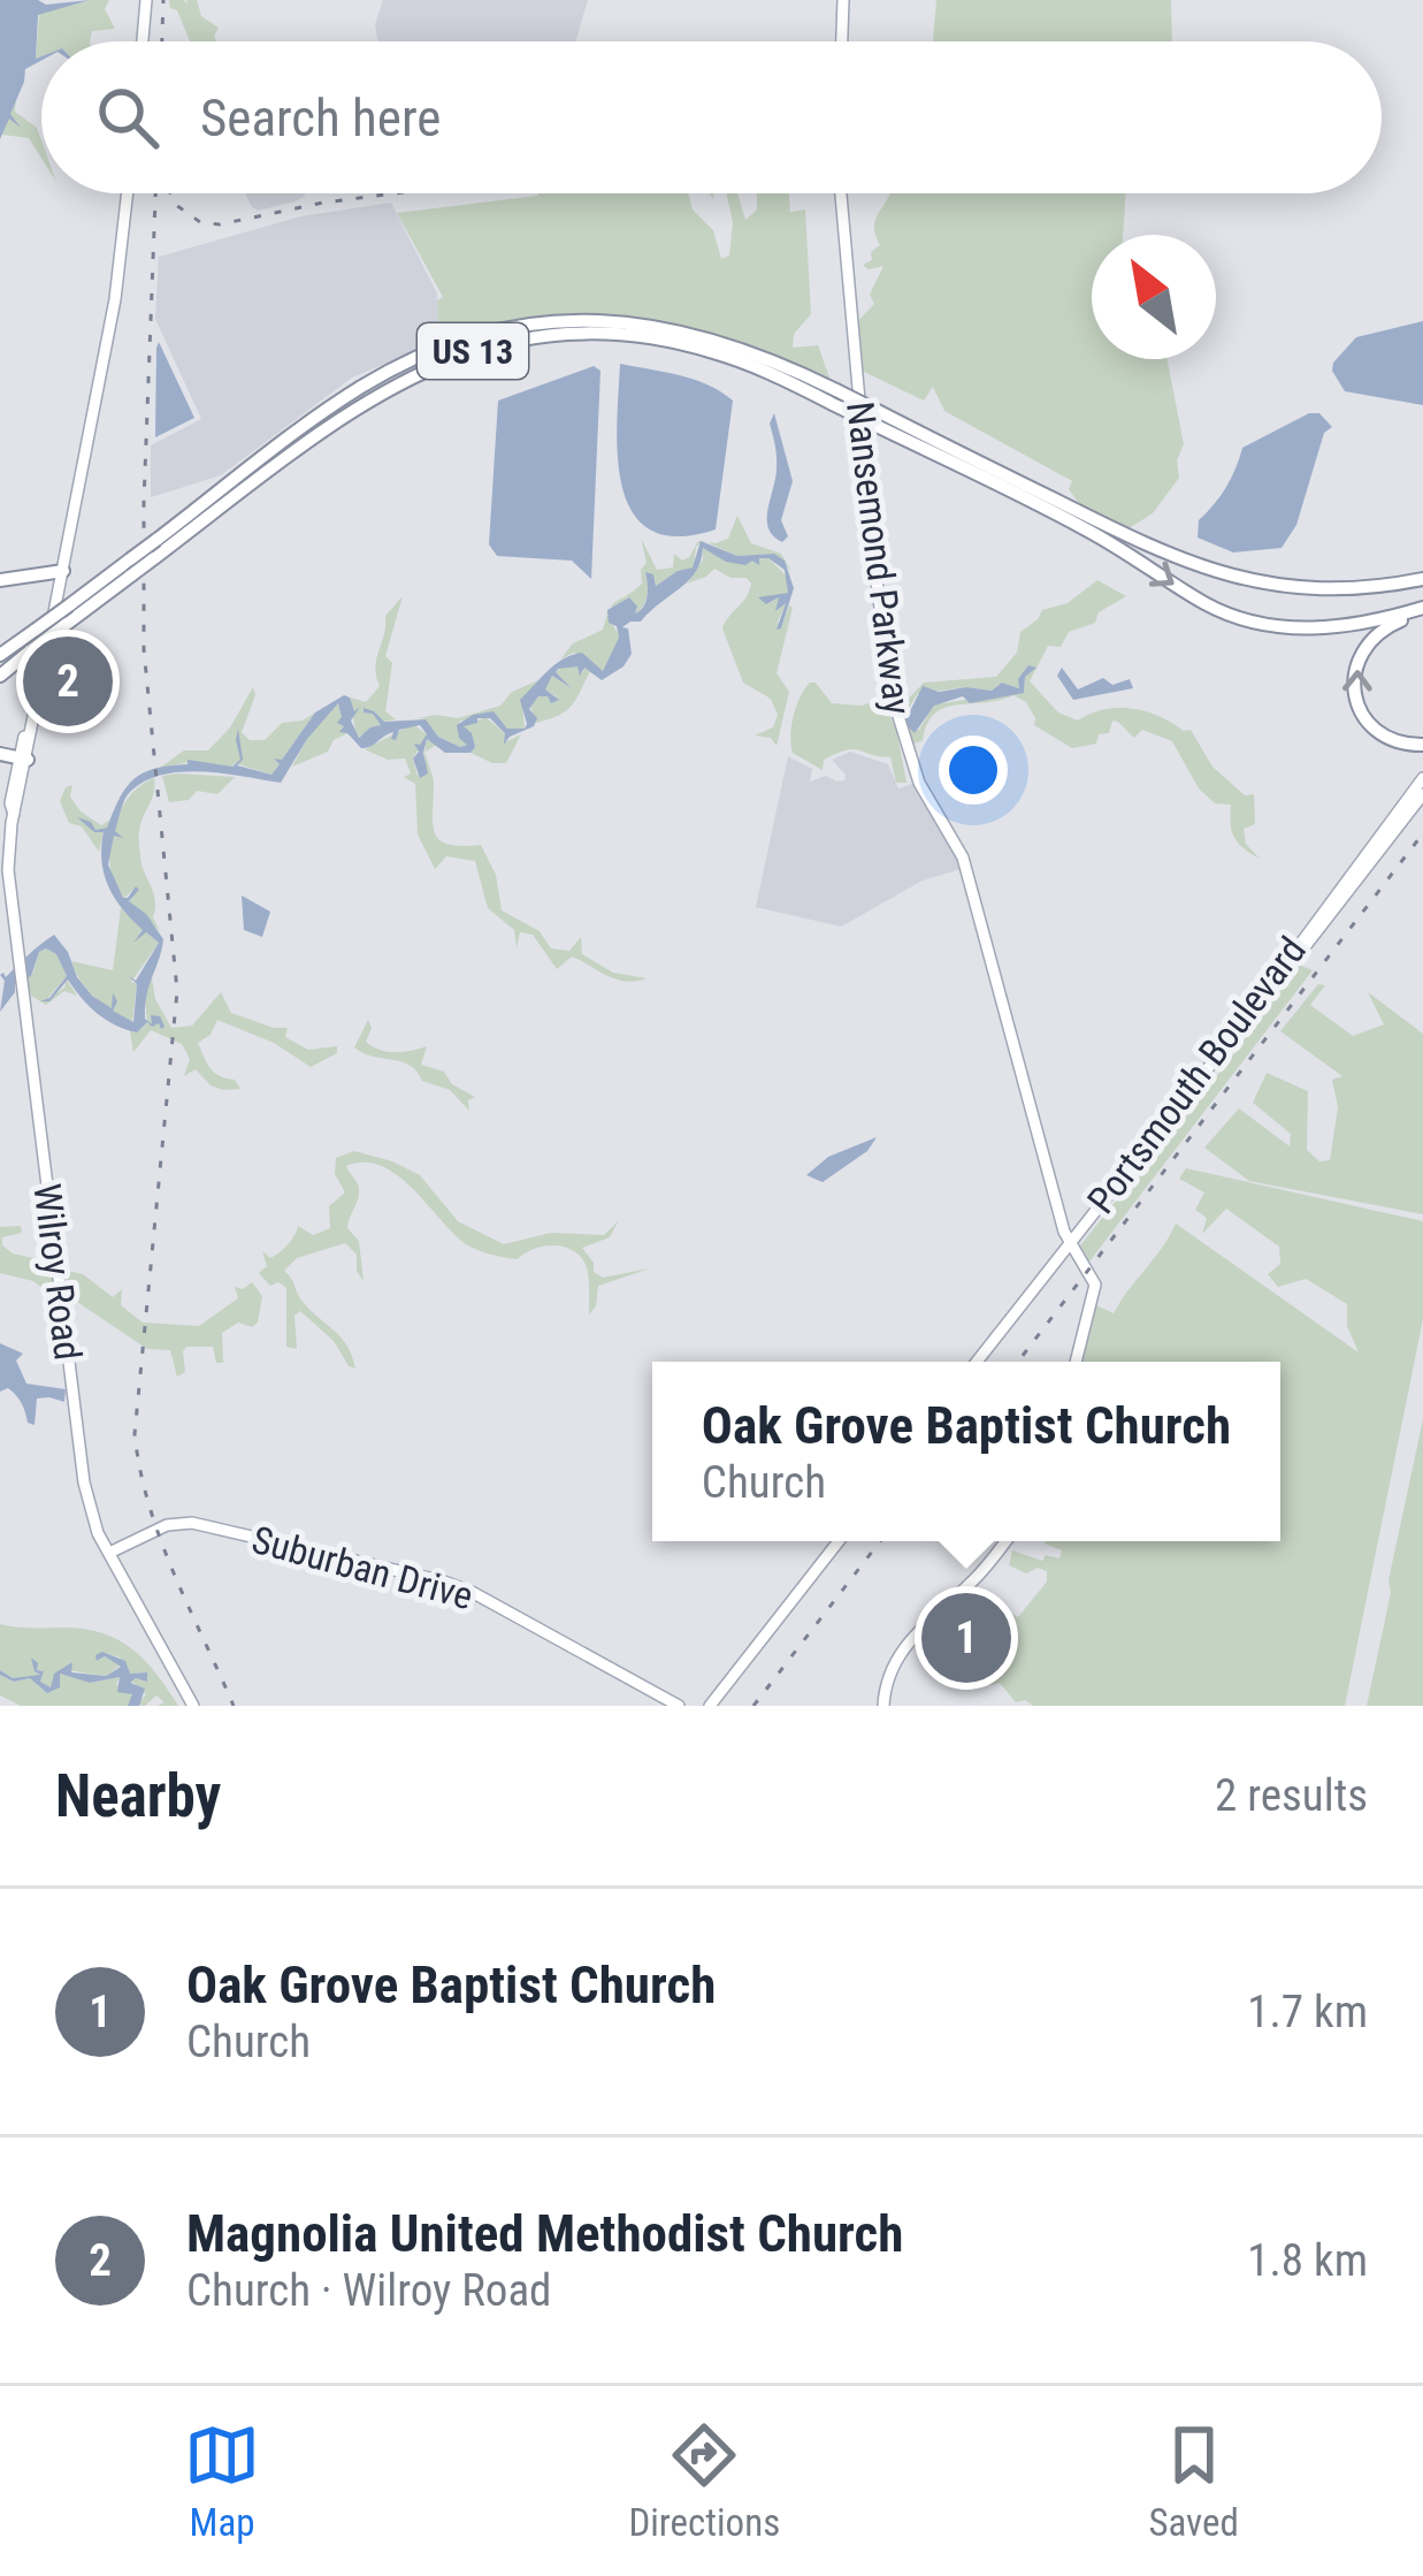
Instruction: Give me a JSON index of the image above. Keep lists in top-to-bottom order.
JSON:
{
  "streets": {
    "highway": ["US 13"],
    "main road": [
      "Nansemond Parkway",
      "Portsmouth Boulevard",
      "Wilroy Road",
      "Suburban Drive"
    ]
  },
  "crossings": [
    ["Nansemond Parkway", "Portsmouth Boulevard"],
    ["Wilroy Road", "Suburban Drive"]
  ],
  "north": "top left",
  "page": {
    "search": "Search here",
    "pins": ["2", "1"],
    "popup": ["Oak Grove Baptist Church", "Church"],
    "heading": ["Nearby", "2 results"],
    "list": [
      {
        "mark": "1",
        "name": "Oak Grove Baptist Church",
        "note": "Church",
        "value": "1.7 km"
      },
      {
        "mark": "2",
        "name": "Magnolia United Methodist Church",
        "note": "Church · Wilroy Road",
        "value": "1.8 km"
      }
    ],
    "nav": ["Map", "Directions", "Saved"]
  }
}
